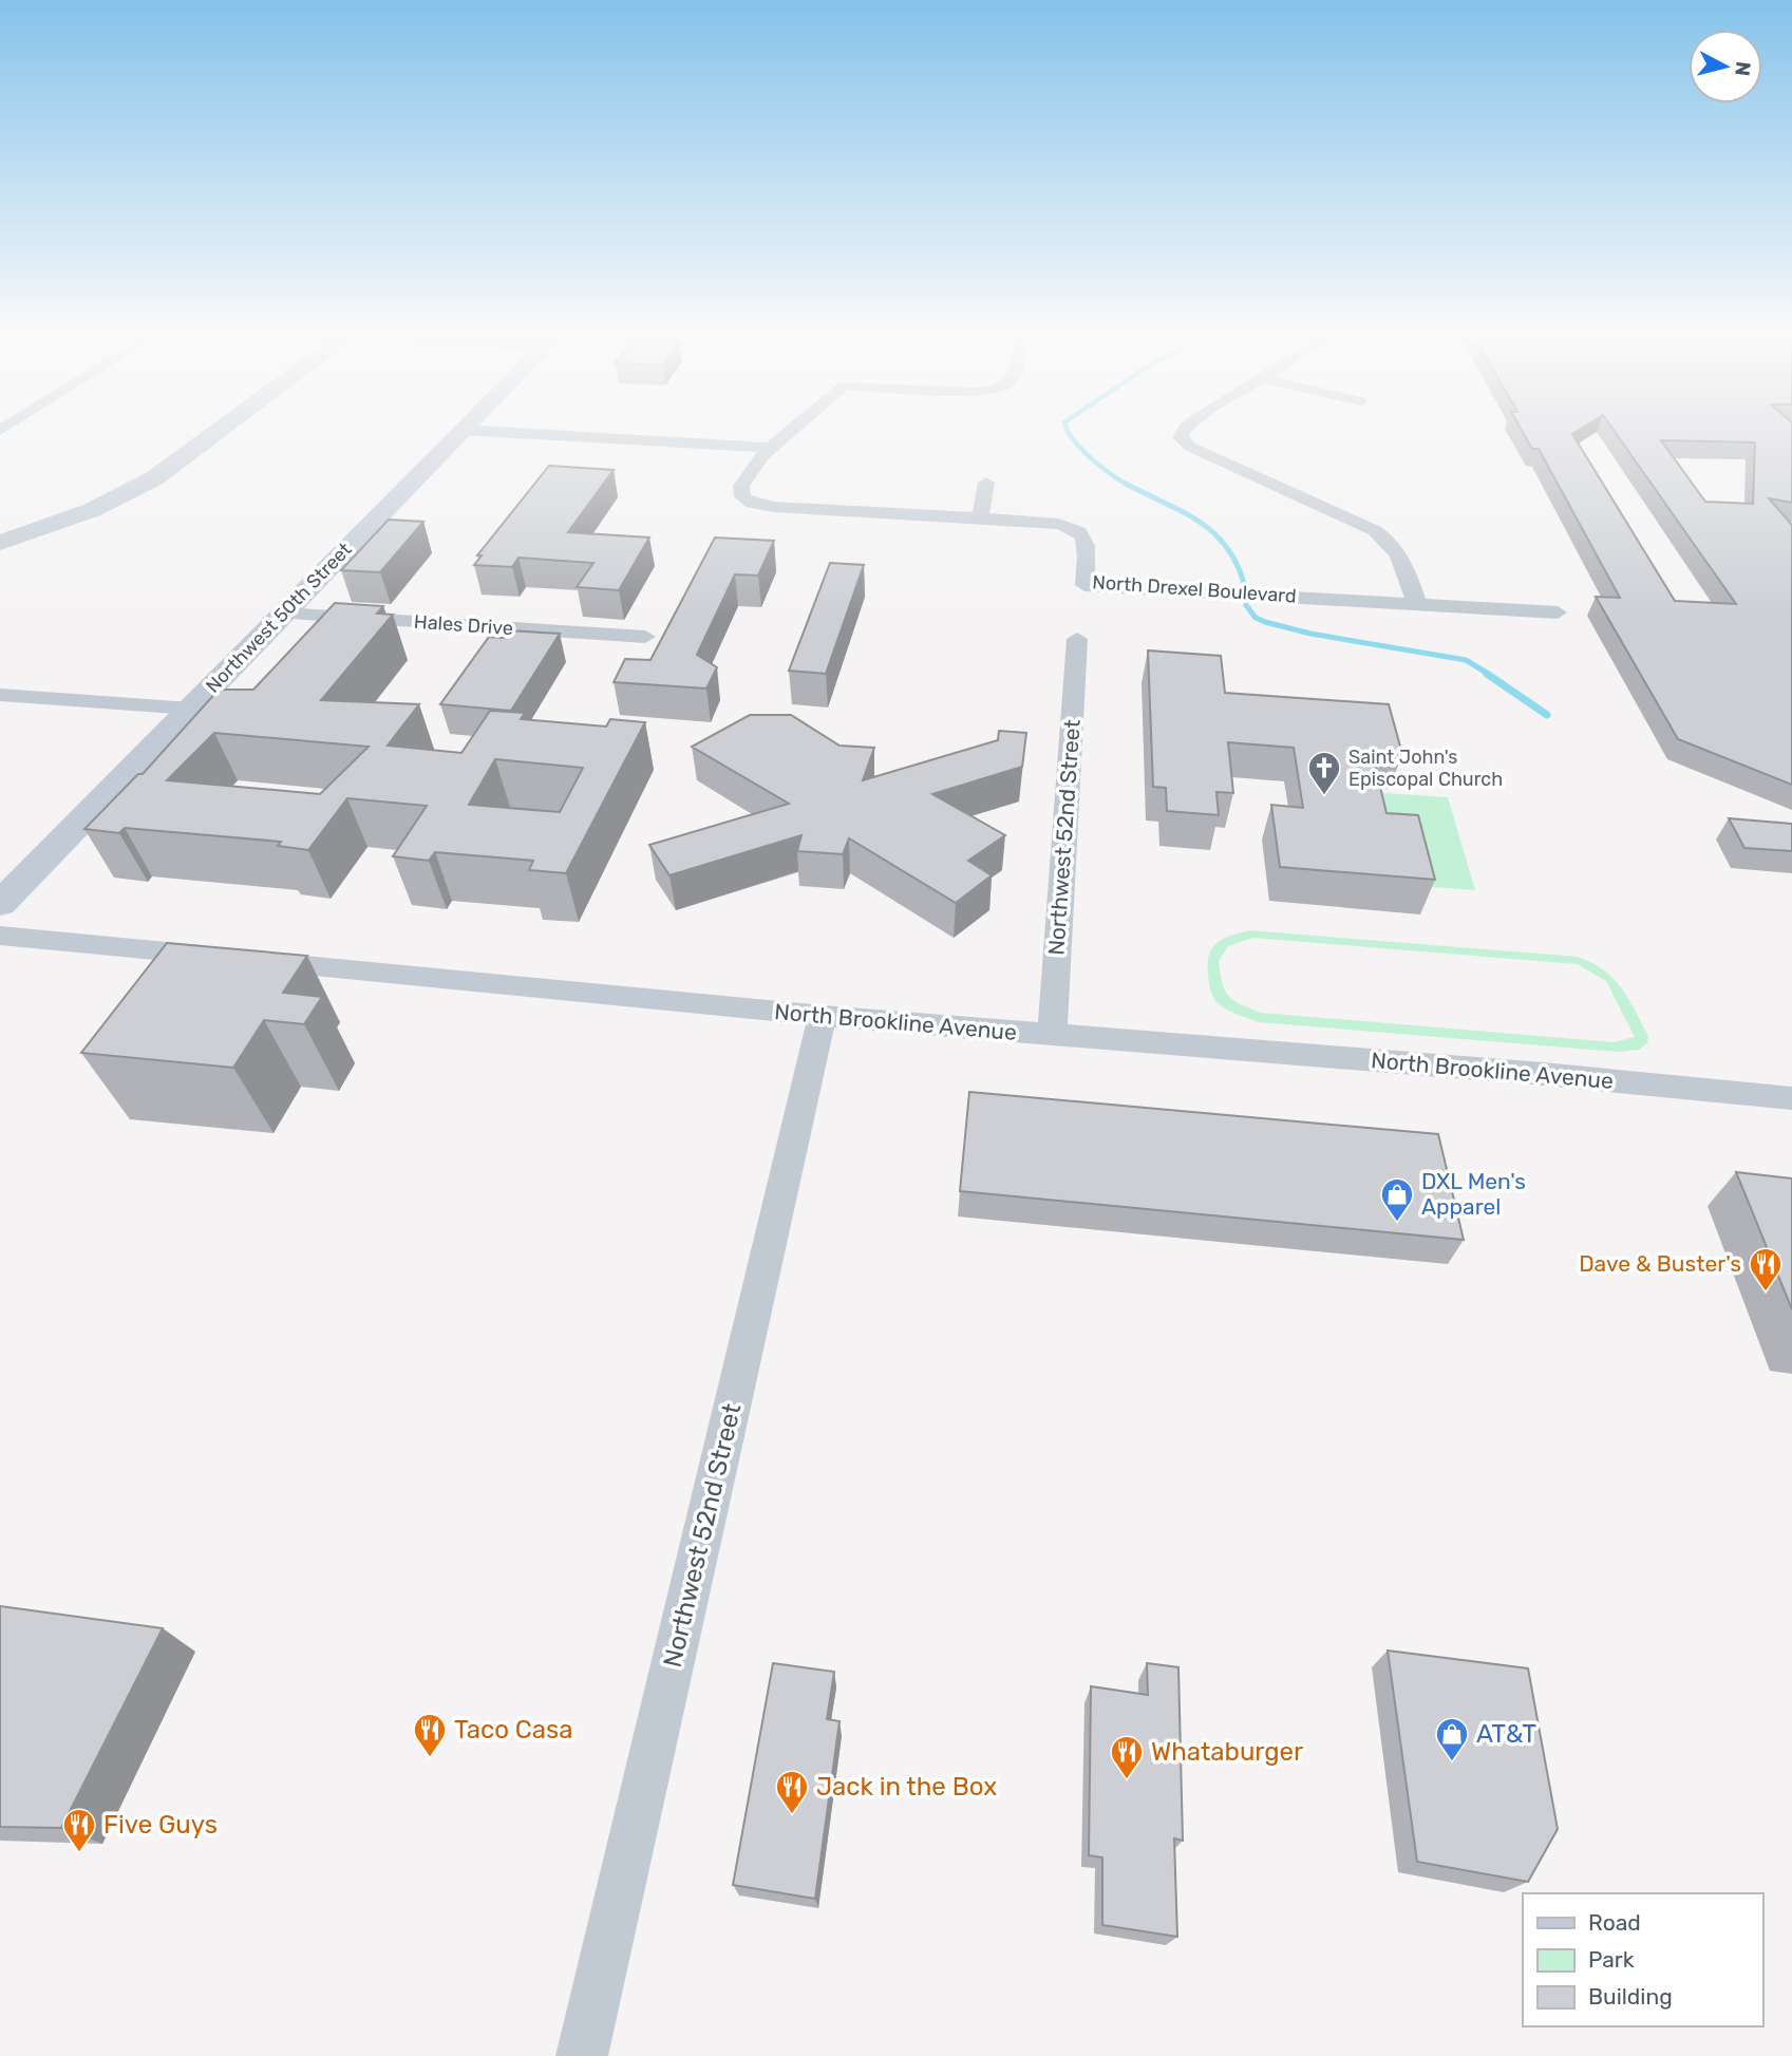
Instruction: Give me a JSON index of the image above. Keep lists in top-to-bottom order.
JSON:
{
  "streets": {
    "street": [
      "North Drexel Boulevard",
      "Northwest 50th Street",
      "Hales Drive",
      "Northwest 52nd Street",
      "North Brookline Avenue"
    ]
  },
  "crossings": [
    ["Northwest 50th Street", "Hales Drive"],
    ["Northwest 52nd Street", "North Brookline Avenue"]
  ],
  "places": {
    "church": ["Saint John's Episcopal Church"],
    "shop": ["DXL Men's Apparel", "AT&T"],
    "restaurant": [
      "Dave & Buster's",
      "Taco Casa",
      "Whataburger",
      "Jack in the Box",
      "Five Guys"
    ]
  },
  "legend": ["Road", "Park", "Building"],
  "north": "right"
}
